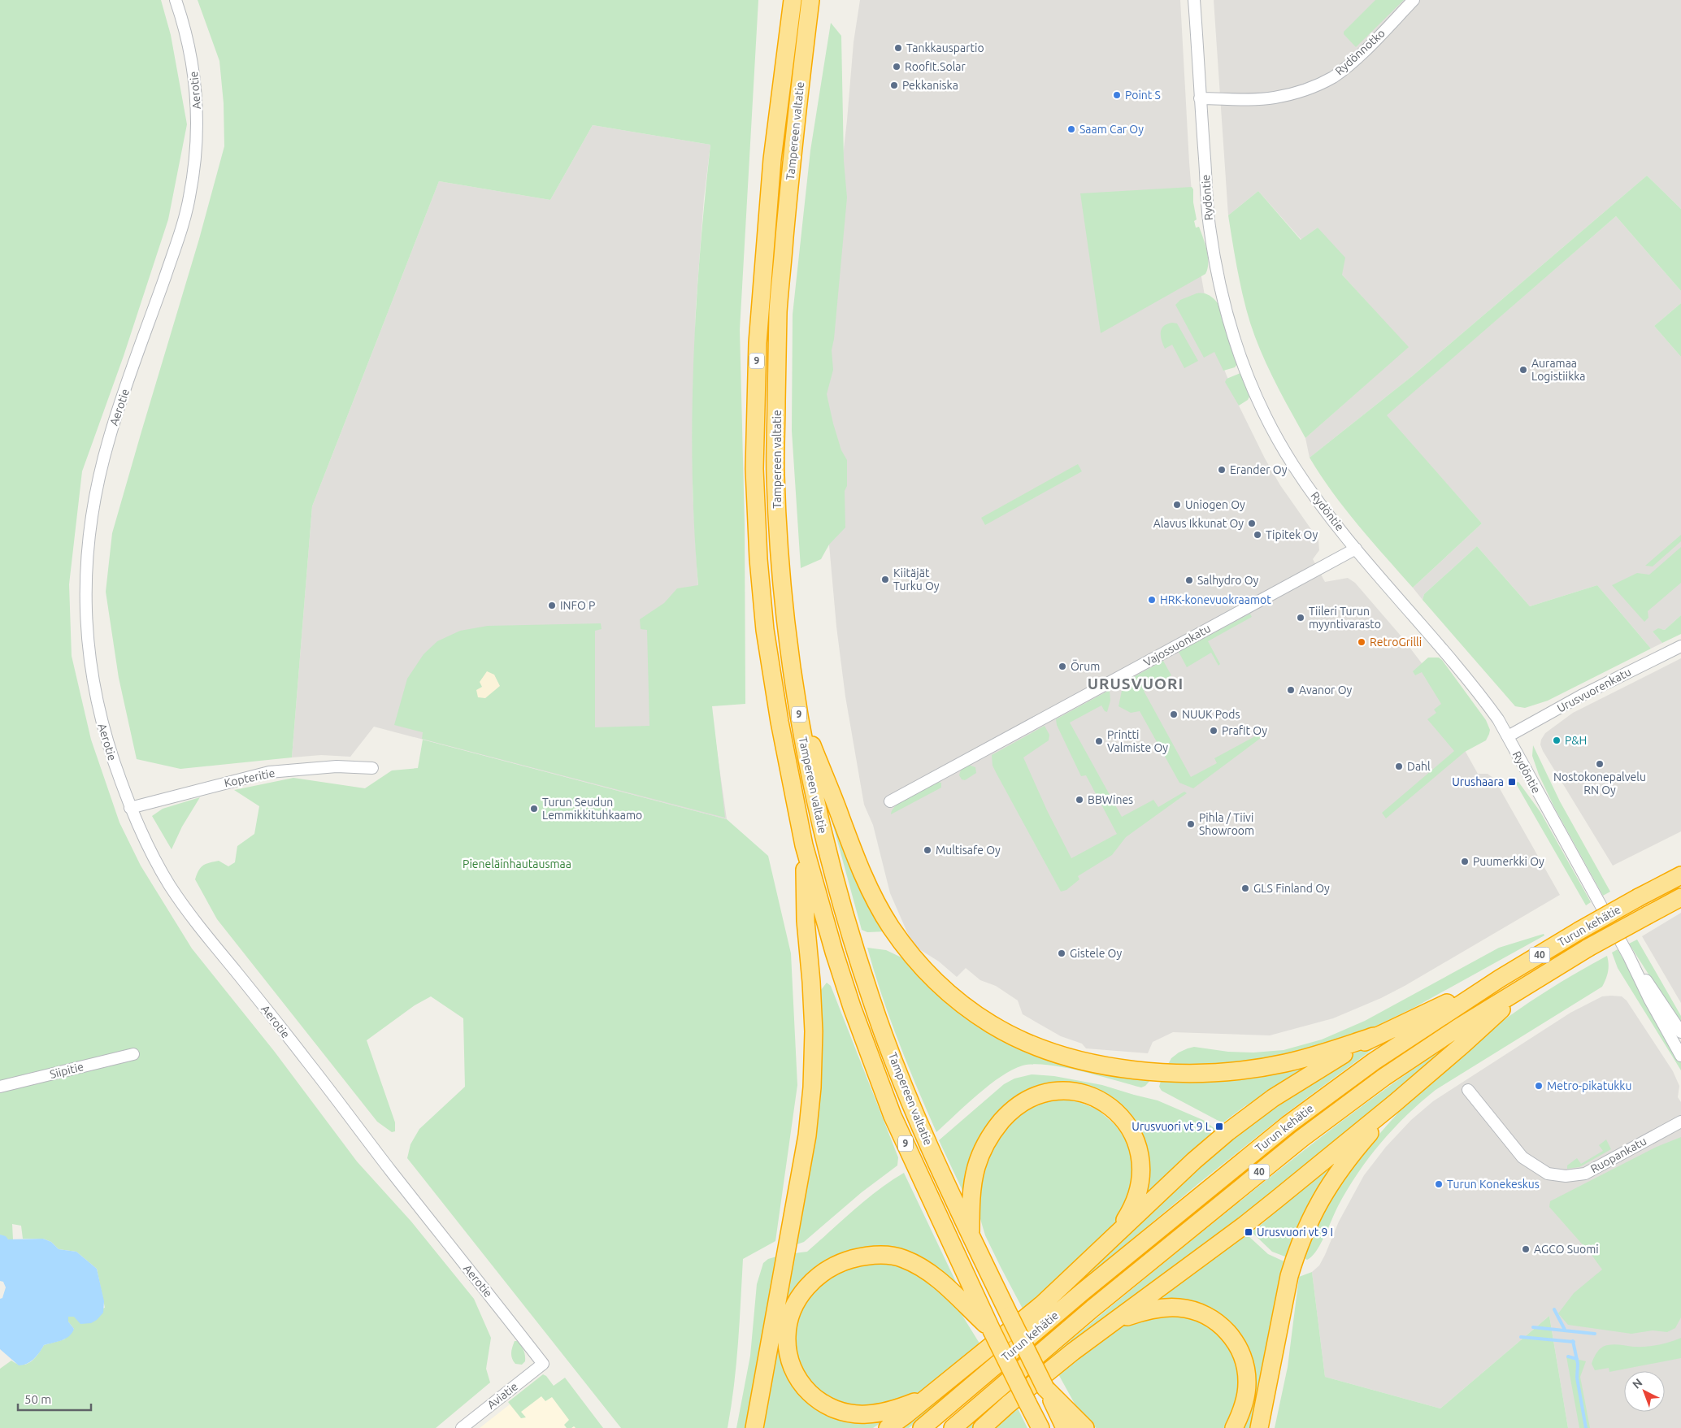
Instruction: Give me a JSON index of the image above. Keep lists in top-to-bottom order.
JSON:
{
  "streets": {
    "highway": [
      "Tampereen valtatie",
      "9",
      "Turun kehätie",
      "40"
    ],
    "street": [
      "Rydönnotko",
      "Aerotie",
      "Rydöntie",
      "Vajossuonkatu",
      "Urusvuorenkatu",
      "Kopteritie",
      "Siipitie",
      "Ruopankatu",
      "Aviatie"
    ]
  },
  "crossings": [
    ["Rydönnotko", "Rydöntie"],
    ["Aerotie", "Kopteritie"],
    ["Aerotie", "Aviatie"],
    ["Rydöntie", "Vajossuonkatu"],
    ["Rydöntie", "Urusvuorenkatu"]
  ],
  "districts": ["URUSVUORI"],
  "parks": ["Pieneläinhautausmaa"],
  "places": {
    "other": [
      "Tankkauspartio",
      "Roofit.Solar",
      "Pekkaniska",
      "Point S",
      "Saam Car Oy",
      "Auramaa Logistiikka",
      "Erander Oy",
      "Uniogen Oy",
      "Alavus Ikkunat Oy",
      "Tipitek Oy",
      "Kiitäjät Turku Oy",
      "Salhydro Oy",
      "HRK-konevuokraamot",
      "INFO P",
      "Tiileri Turun myyntivarasto",
      "RetroGrilli",
      "Örum",
      "Avanor Oy",
      "NUUK Pods",
      "Prafit Oy",
      "P&H",
      "Printti Valmiste Oy",
      "Nostokonepalvelu RN Oy",
      "Dahl",
      "BBWines",
      "Turun Seudun Lemmikkituhkaamo",
      "Pihla / Tiivi Showroom",
      "Multisafe Oy",
      "Puumerkki Oy",
      "GLS Finland Oy",
      "Gistele Oy",
      "Metro-pikatukku",
      "Turun Konekeskus",
      "AGCO Suomi"
    ],
    "transit": ["Urushaara", "Urusvuori vt 9 L", "Urusvuori vt 9 I"]
  },
  "scale_bar": "50 m",
  "north": "top left"
}
